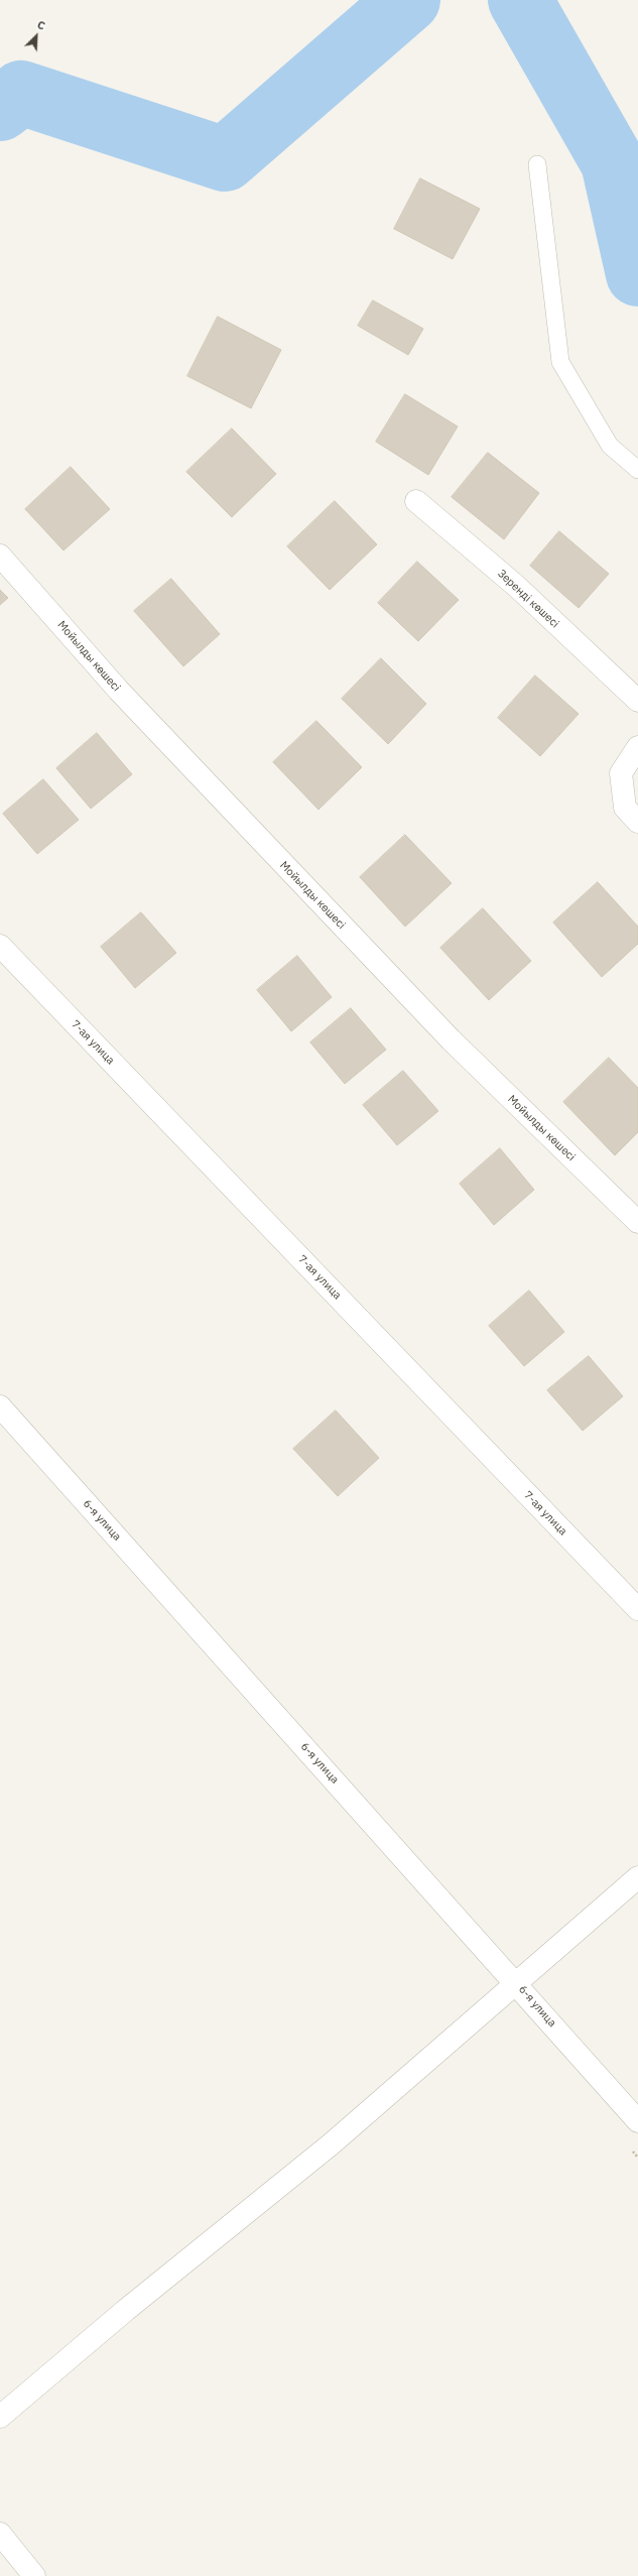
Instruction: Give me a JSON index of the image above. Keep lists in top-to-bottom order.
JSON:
{
  "streets": {
    "street": [
      "Зеренді көшесі",
      "Мойылды көшесі",
      "7-ая улица",
      "6-я улица"
    ]
  },
  "north": "top right"
}
